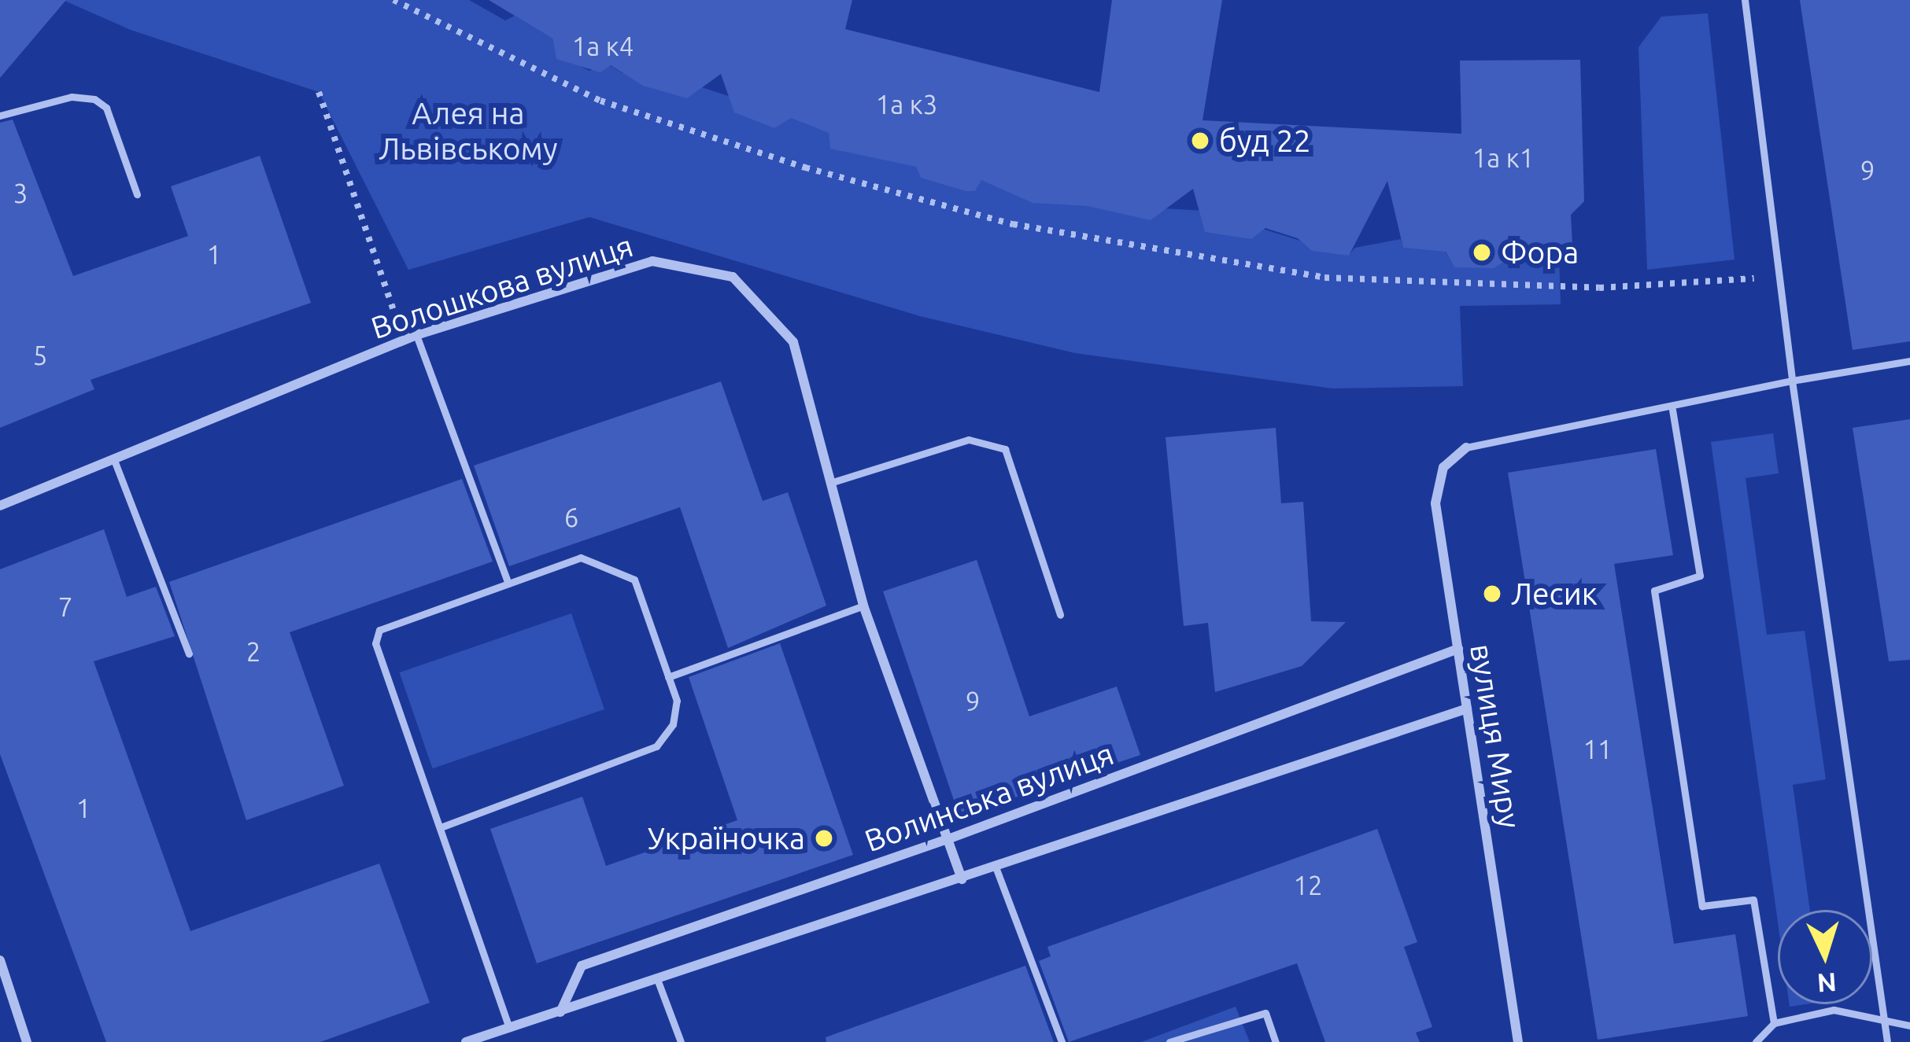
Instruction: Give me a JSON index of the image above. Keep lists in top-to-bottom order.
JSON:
{
  "streets": {
    "street": ["Волошкова вулиця", "вулиця Миру", "Волинська вулиця"]
  },
  "crossings": [
    ["Волошкова вулиця", "Волинська вулиця"],
    ["вулиця Миру", "Волинська вулиця"]
  ],
  "parks": ["Алея на Львівському"],
  "places": [
    "буд 22",
    "Фора",
    "Лесик",
    "Україночка"
  ],
  "house_numbers": [
    "1а к4",
    "1а к3",
    "1а к1",
    "9",
    "3",
    "1",
    "5",
    "6",
    "7",
    "2",
    "9",
    "11",
    "1",
    "12"
  ],
  "north": "bottom"
}
